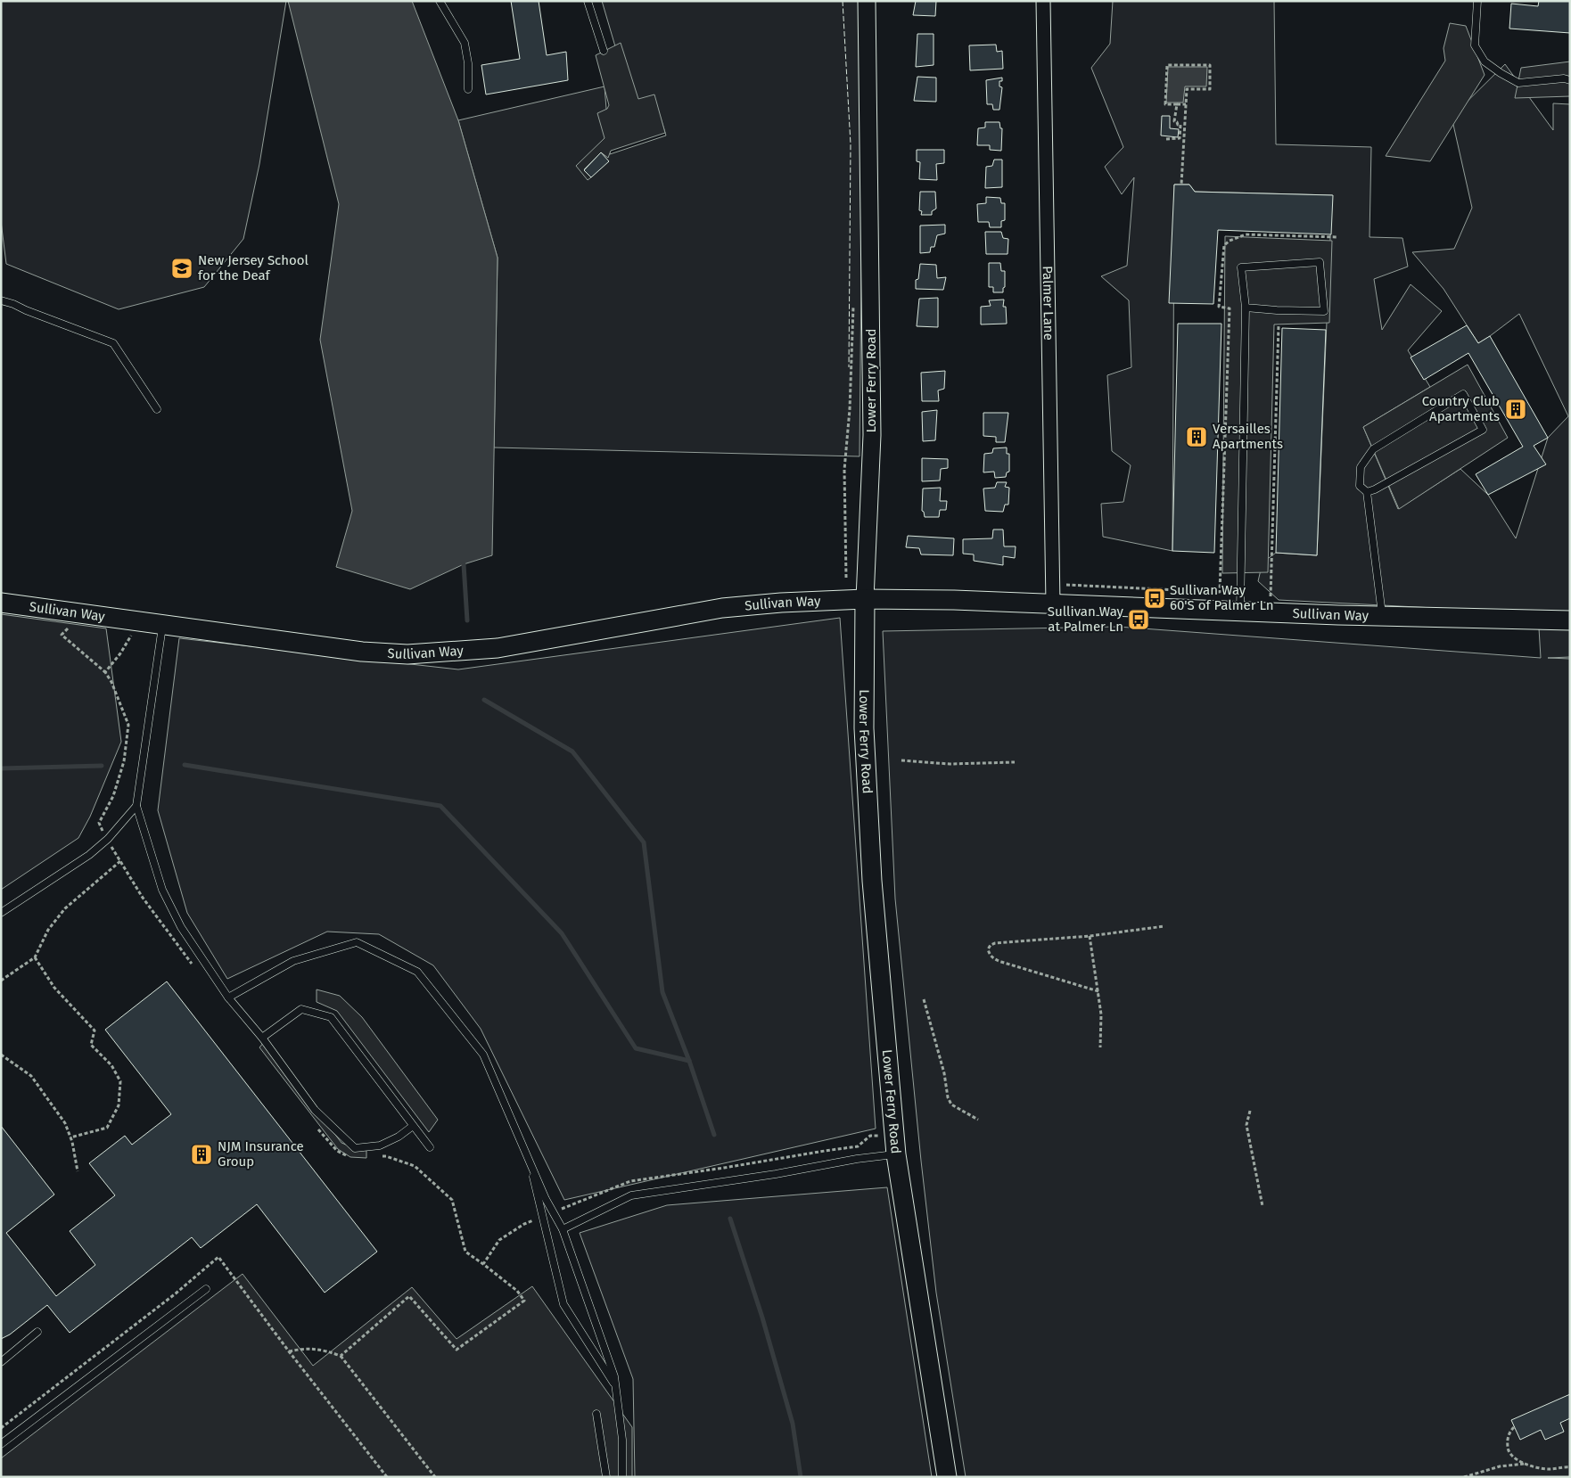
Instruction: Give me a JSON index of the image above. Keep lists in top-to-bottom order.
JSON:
{
  "streets": {
    "main road": ["Lower Ferry Road", "Sullivan Way"],
    "street": ["Palmer Lane"]
  },
  "crossings": [
    ["Palmer Lane", "Sullivan Way"],
    ["Lower Ferry Road", "Sullivan Way"]
  ],
  "places": {
    "school or university": ["New Jersey School for the Deaf"],
    "building": ["Country Club Apartments", "Versailles Apartments", "NJM Insurance Group"],
    "bus stop": ["Sullivan Way 60'S of Palmer Ln", "Sullivan Way at Palmer Ln"]
  }
}
